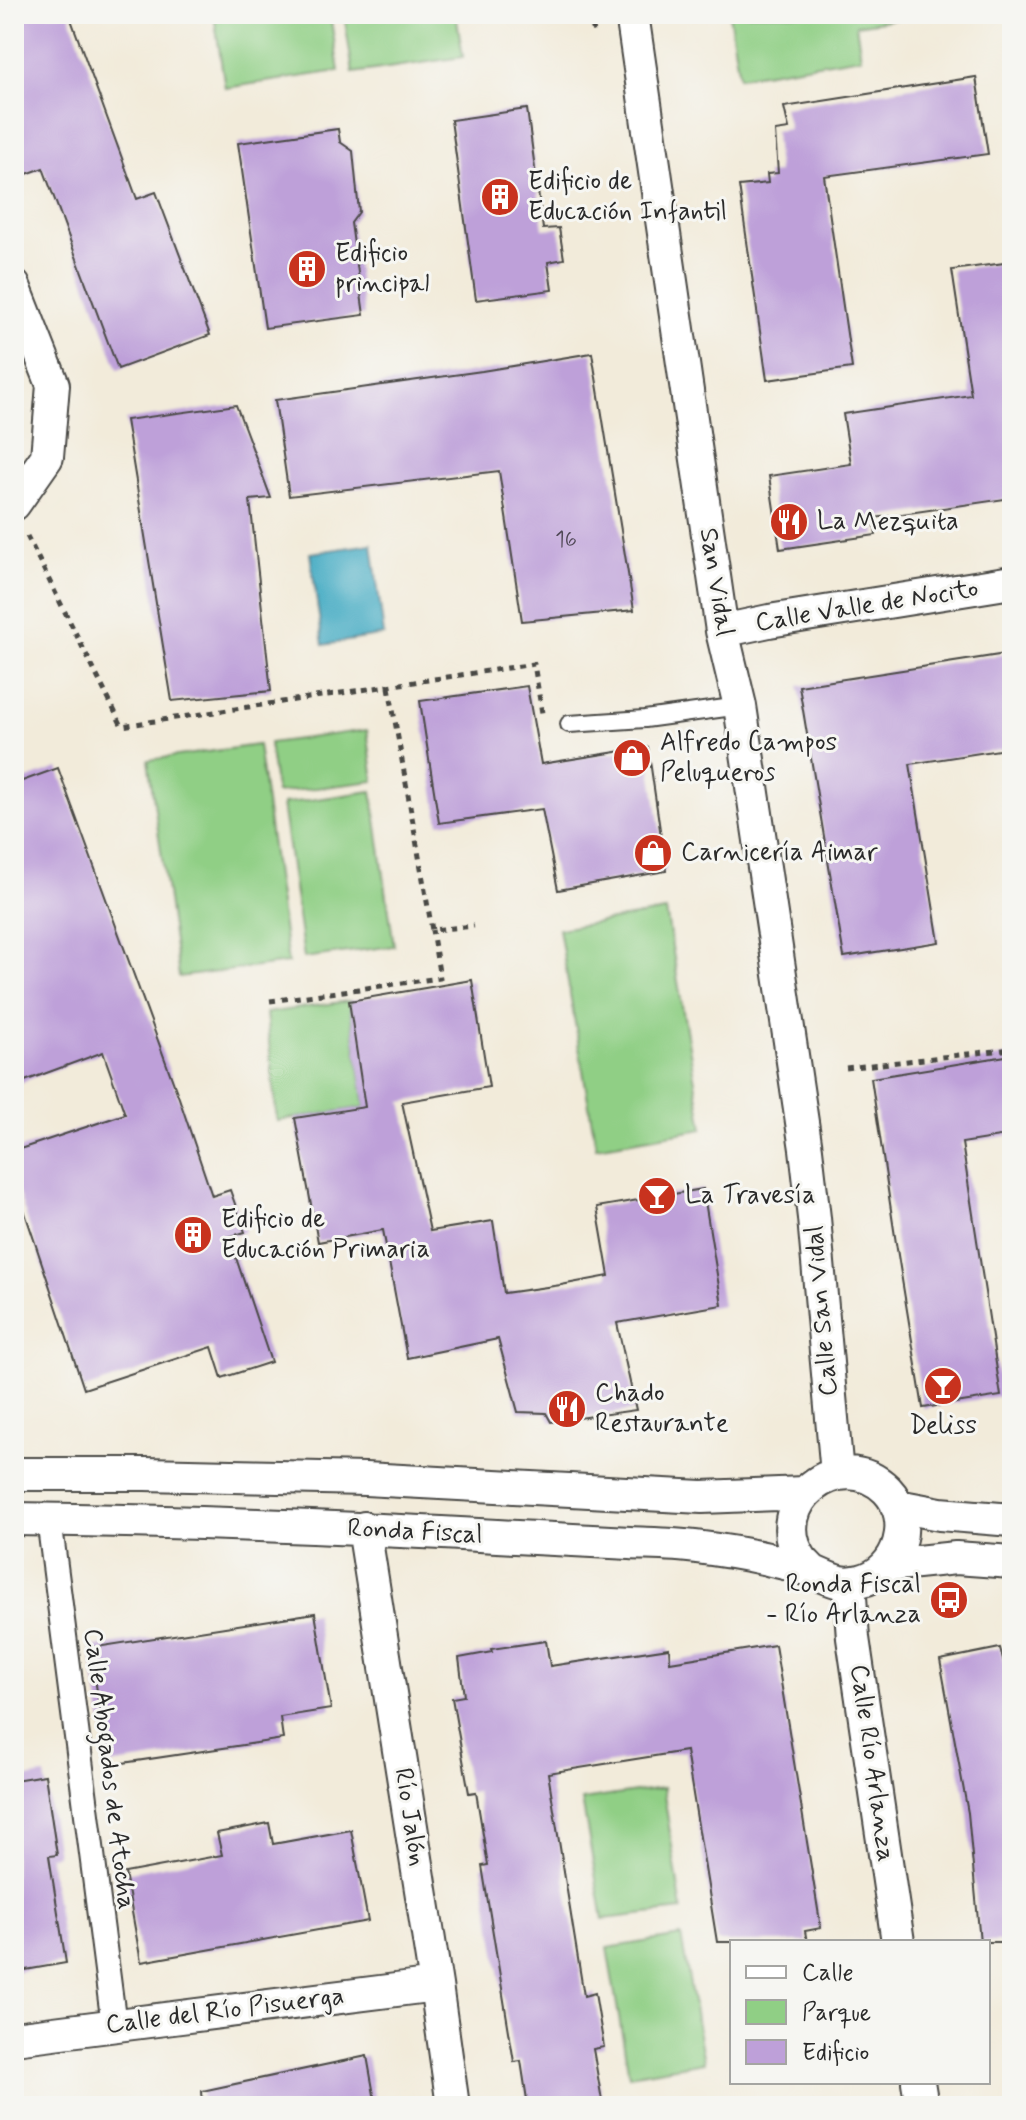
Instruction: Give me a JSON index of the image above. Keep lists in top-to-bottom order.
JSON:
{
  "streets": {
    "street": [
      "San Vidal",
      "Calle Valle de Nocito",
      "Calle San Vidal",
      "Ronda Fiscal",
      "Calle Río Arlanza",
      "Calle Abogados de Atocha",
      "Río Jalón",
      "Calle del Río Pisuerga"
    ]
  },
  "crossings": [
    ["San Vidal", "Calle Valle de Nocito"],
    ["San Vidal", "Calle San Vidal"],
    ["Calle San Vidal", "Ronda Fiscal"],
    ["Calle San Vidal", "Calle Río Arlanza"],
    ["Ronda Fiscal", "Calle Río Arlanza"],
    ["Ronda Fiscal", "Calle Abogados de Atocha"],
    ["Ronda Fiscal", "Río Jalón"],
    ["Calle Abogados de Atocha", "Calle del Río Pisuerga"],
    ["Río Jalón", "Calle del Río Pisuerga"]
  ],
  "places": {
    "building": ["Edificio de Educación Infantil", "Edificio principal", "Edificio de Educación Primaria"],
    "restaurant": ["La Mezquita", "Chado Restaurante"],
    "shop": ["Alfredo Campos Peluqueros", "Carnicería Aimar"],
    "bar": ["La Travesía", "Deliss"],
    "bus stop": ["Ronda Fiscal - Río Arlanza"]
  },
  "house_numbers": ["16"],
  "legend": ["Calle", "Parque", "Edificio"]
}
